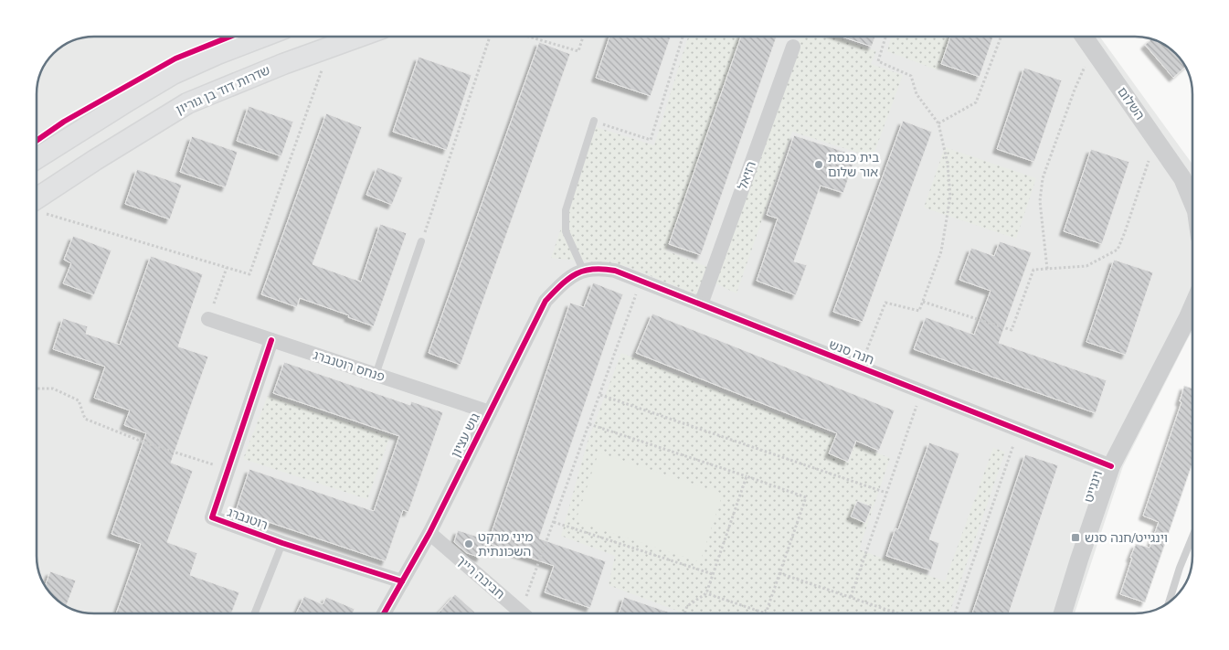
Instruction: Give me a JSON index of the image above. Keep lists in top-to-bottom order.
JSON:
{
  "streets": {
    "main road": ["שדרות דוד בן גוריון"],
    "street": [
      "השלום",
      "רזיאל",
      "חנה סנש",
      "פנחס רוטנברג",
      "גוש עציון",
      "וינגייט",
      "רוטנברג",
      "חביבה רייך"
    ]
  },
  "crossings": [
    ["רזיאל", "חנה סנש"],
    ["חנה סנש", "גוש עציון"],
    ["חנה סנש", "וינגייט"],
    ["פנחס רוטנברג", "גוש עציון"],
    ["פנחס רוטנברג", "רוטנברג"],
    ["גוש עציון", "רוטנברג"],
    ["גוש עציון", "חביבה רייך"]
  ],
  "places": {
    "other": ["בית כנסת אור שלום", "מיני מרקט השכונתית"],
    "transit": ["וינגייט/חנה סנש"]
  }
}
